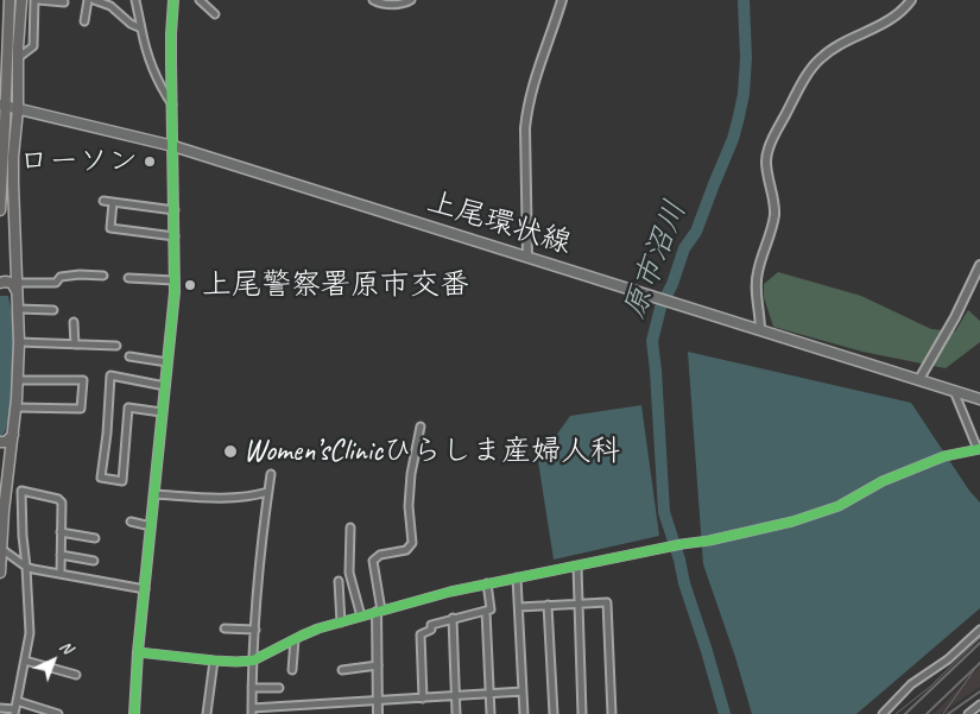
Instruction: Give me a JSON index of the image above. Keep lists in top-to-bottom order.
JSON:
{
  "streets": {
    "main road": ["上尾環状線"]
  },
  "water": ["原市沼川"],
  "places": ["ローソン", "上尾警察署原市交番", "Women’sClinicひらしま産婦人科"],
  "north": "top right"
}
